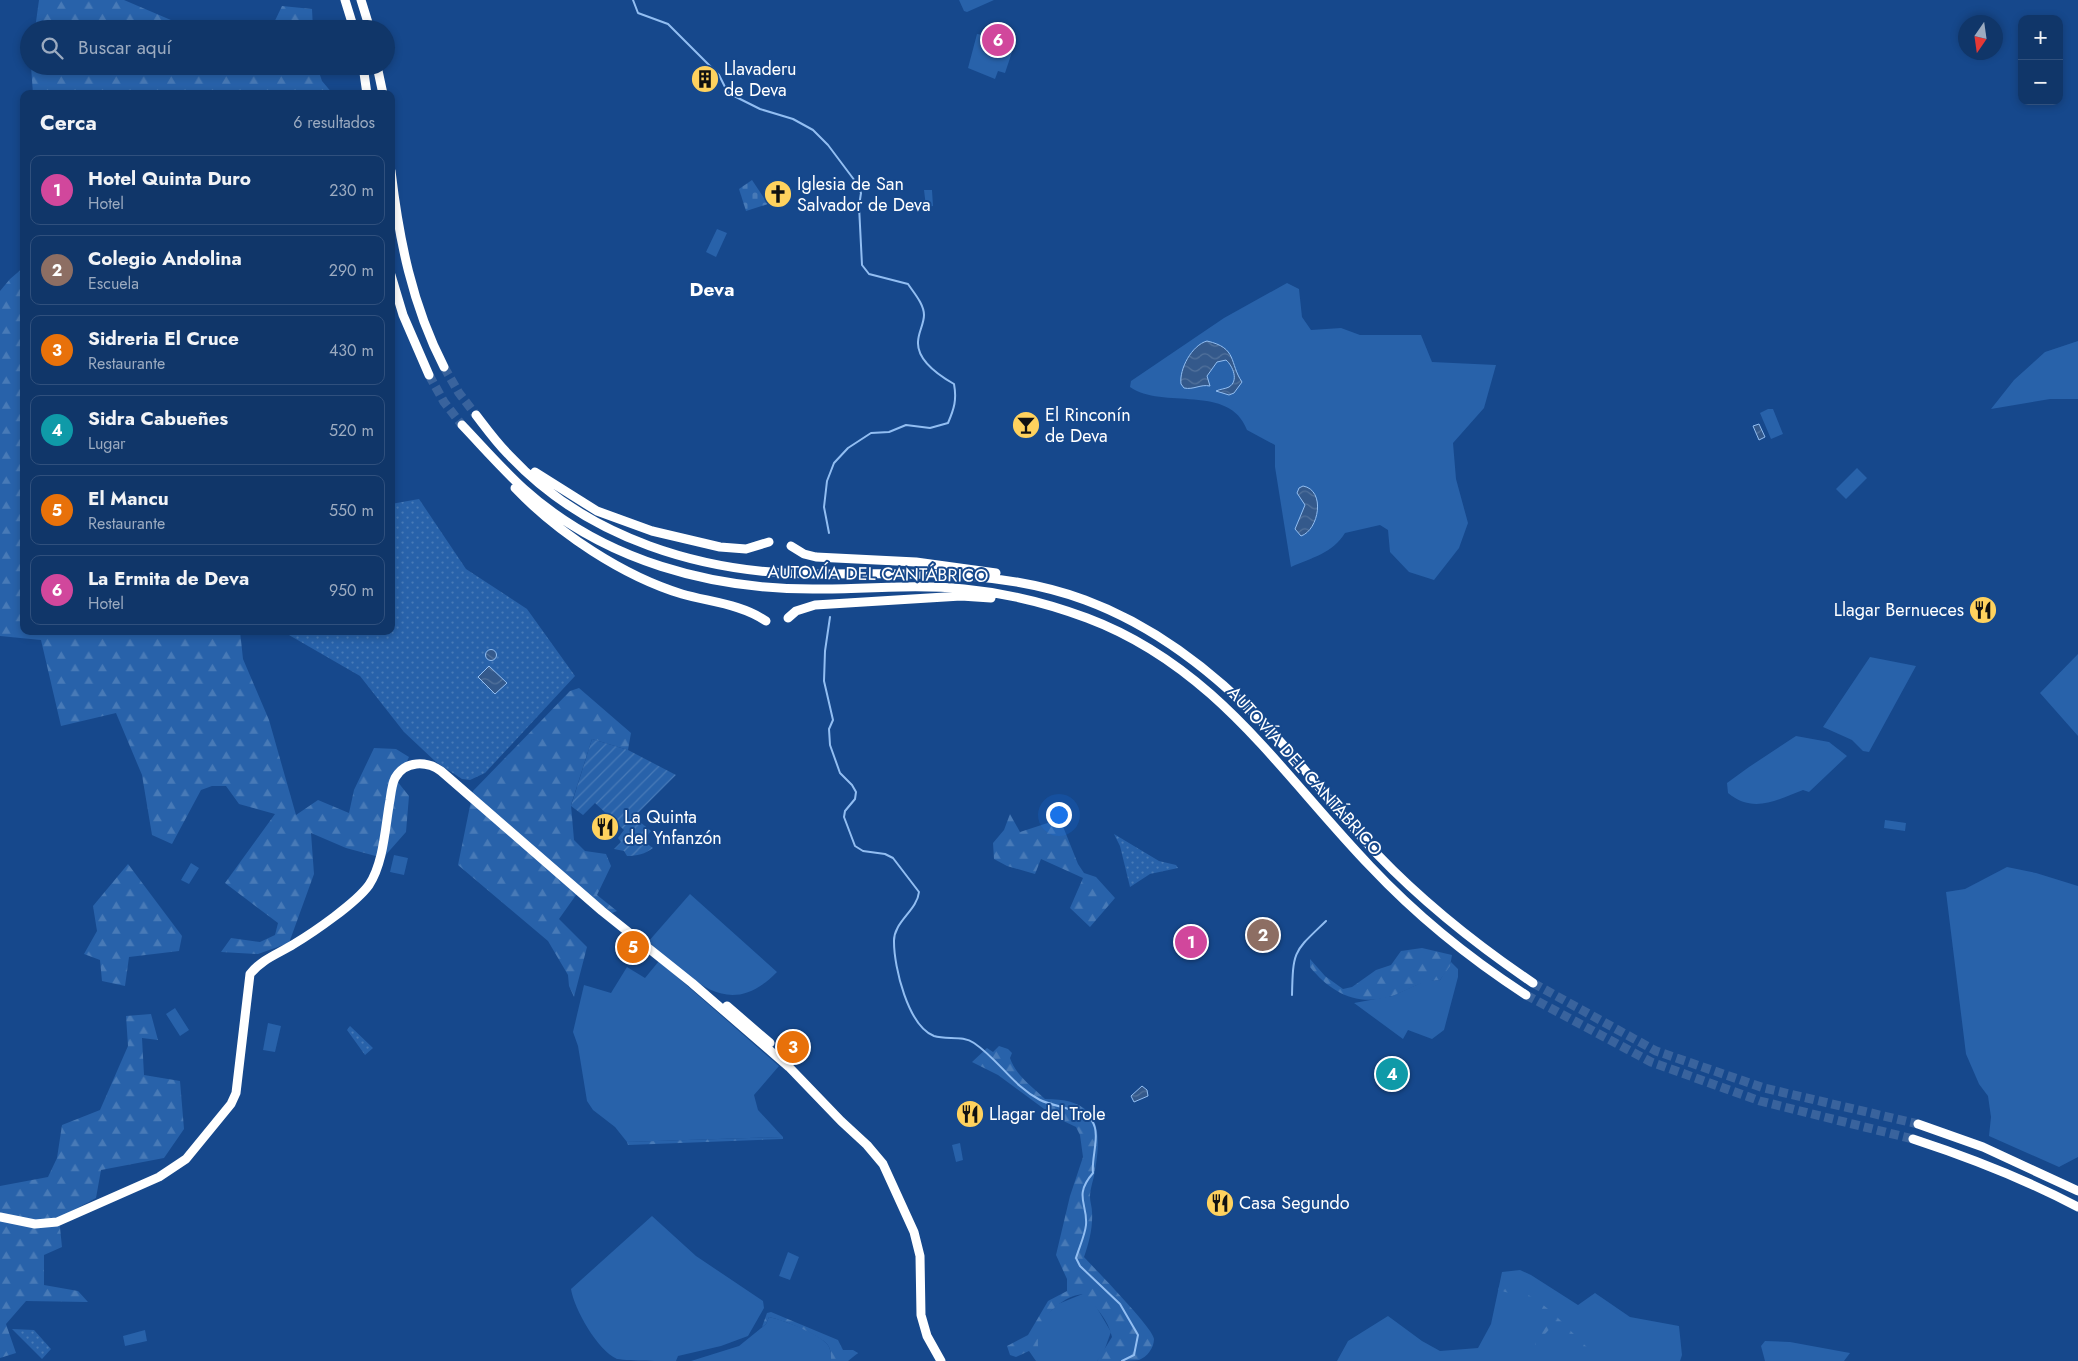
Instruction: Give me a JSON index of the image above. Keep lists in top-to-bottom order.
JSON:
{
  "streets": {
    "highway": ["AUTOVÍA DEL CANTÁBRICO"]
  },
  "districts": ["Deva"],
  "places": {
    "building": ["Llavaderu de Deva"],
    "church": ["Iglesia de San Salvador de Deva"],
    "bar": ["El Rinconín de Deva"],
    "restaurant": [
      "Llagar Bernueces",
      "La Quinta del Ynfanzón",
      "Llagar del Trole",
      "Casa Segundo"
    ]
  },
  "north": "bottom",
  "page": {
    "map_buttons": ["+", "−"],
    "search": "Buscar aquí",
    "pins": [
      "6",
      "2",
      "1",
      "5",
      "3",
      "4"
    ],
    "heading": ["Cerca", "6 resultados"],
    "list": [
      {
        "mark": "1",
        "name": "Hotel Quinta Duro",
        "note": "Hotel",
        "value": "230 m"
      },
      {
        "mark": "2",
        "name": "Colegio Andolina",
        "note": "Escuela",
        "value": "290 m"
      },
      {
        "mark": "3",
        "name": "Sidreria El Cruce",
        "note": "Restaurante",
        "value": "430 m"
      },
      {
        "mark": "4",
        "name": "Sidra Cabueñes",
        "note": "Lugar",
        "value": "520 m"
      },
      {
        "mark": "5",
        "name": "El Mancu",
        "note": "Restaurante",
        "value": "550 m"
      },
      {
        "mark": "6",
        "name": "La Ermita de Deva",
        "note": "Hotel",
        "value": "950 m"
      }
    ]
  }
}
